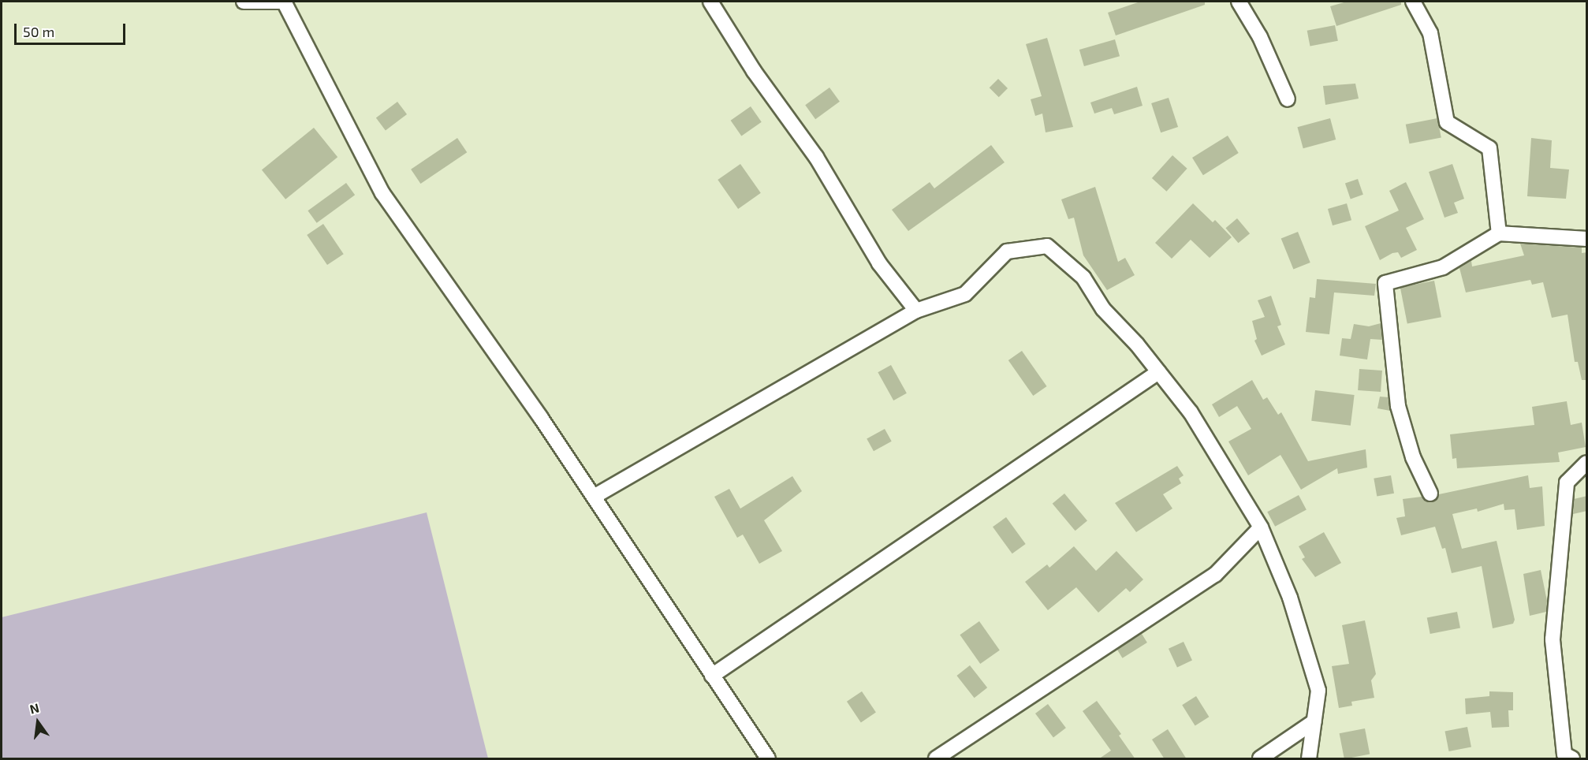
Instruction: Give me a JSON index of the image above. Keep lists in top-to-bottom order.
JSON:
{
  "scale_bar": "50 m",
  "north": "top"
}
